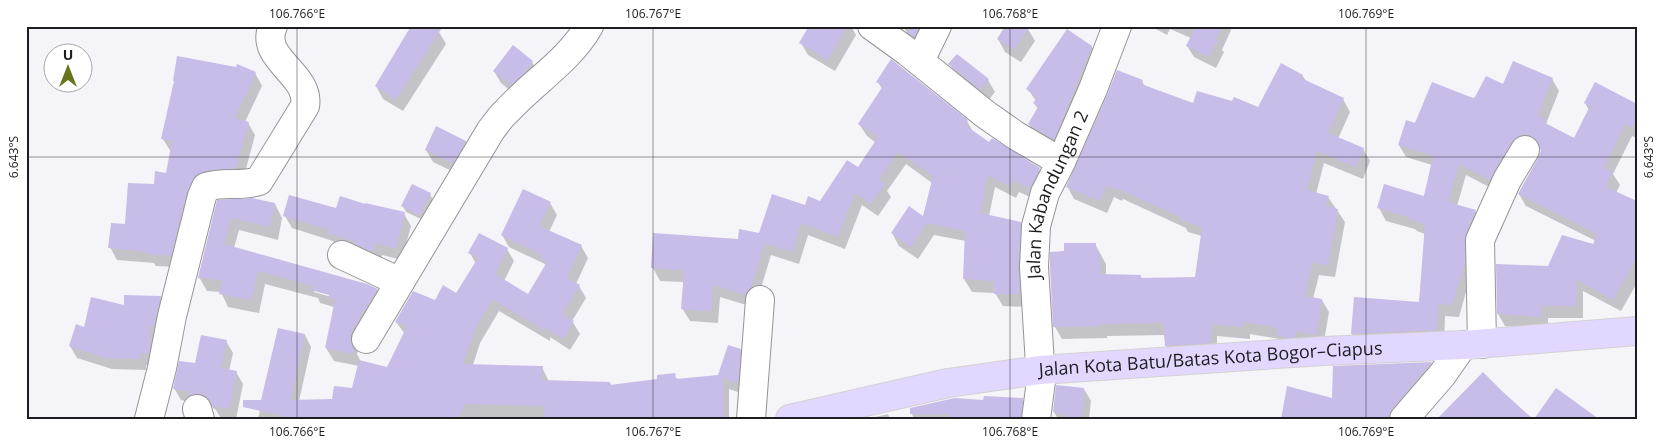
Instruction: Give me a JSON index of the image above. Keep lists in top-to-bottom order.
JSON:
{
  "streets": {
    "main road": ["Jalan Kota Batu/Batas Kota Bogor–Ciapus"],
    "street": ["Jalan Kabandungan 2"]
  },
  "crossings": [
    ["Jalan Kabandungan 2", "Jalan Kota Batu/Batas Kota Bogor–Ciapus"]
  ],
  "north": "top",
  "coordinates": [
    "106.766°E",
    "106.767°E",
    "106.768°E",
    "106.769°E",
    "6.643°S"
  ]
}
